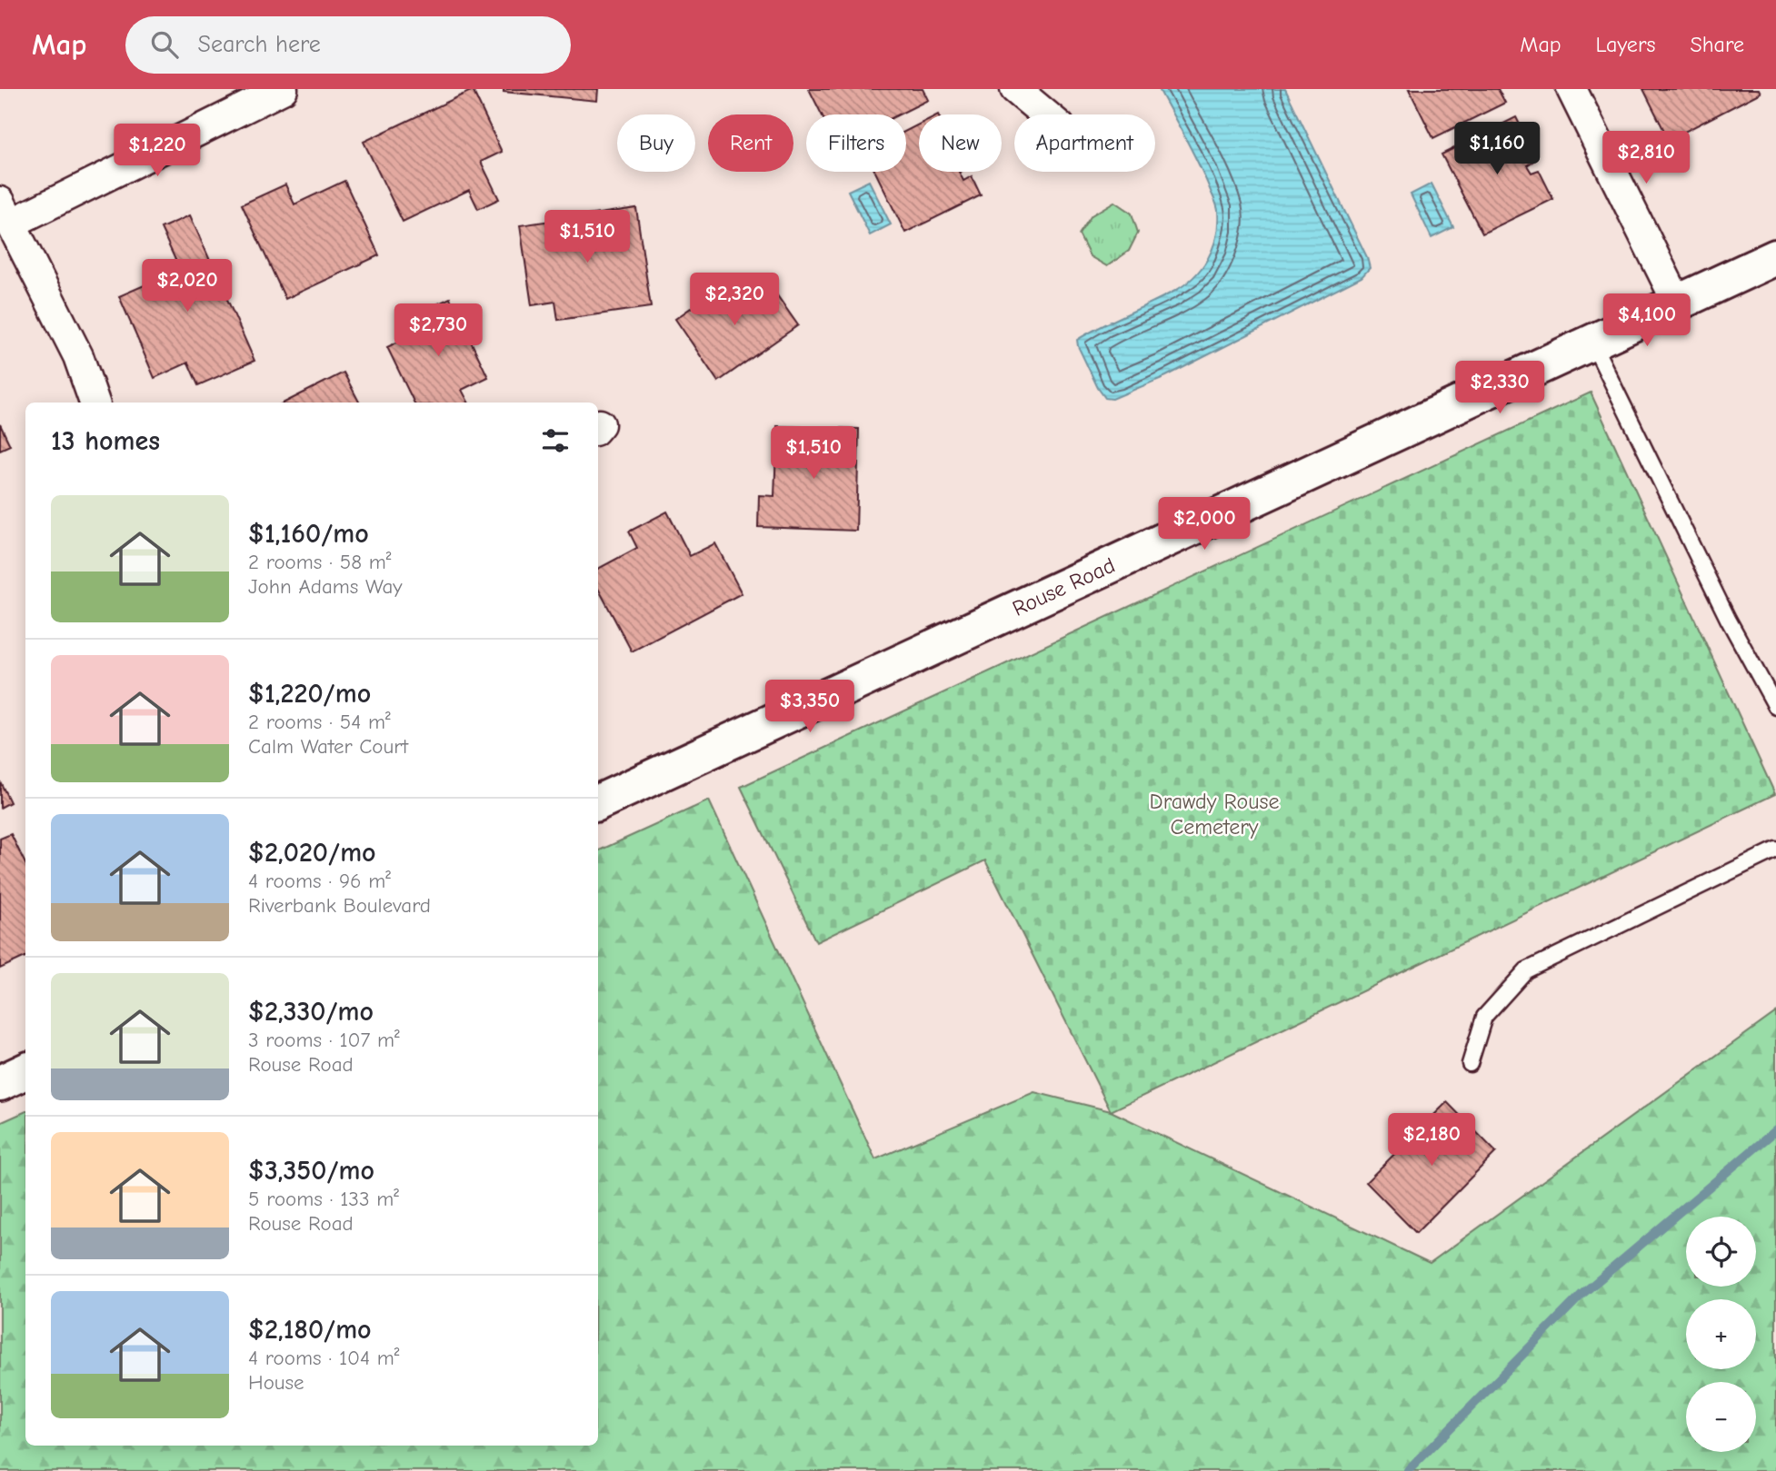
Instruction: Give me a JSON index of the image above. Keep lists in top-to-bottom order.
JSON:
{
  "streets": {
    "street": ["Rouse Road"]
  },
  "parks": ["Drawdy Rouse Cemetery"],
  "page": {
    "header": "Map",
    "search": "Search here",
    "nav": ["Map", "Layers", "Share"],
    "chip": [
      "Buy",
      "Rent",
      "Filters",
      "New",
      "Apartment"
    ],
    "price": [
      "$1,160",
      "$1,220",
      "$2,810",
      "$1,510",
      "$2,020",
      "$2,320",
      "$4,100",
      "$2,730",
      "$2,330",
      "$1,510",
      "$2,000",
      "$3,350",
      "$2,180"
    ],
    "heading": "13 homes",
    "list": [
      {
        "name": "$1,160/mo",
        "note": "2 rooms · 58 m² · John Adams Way"
      },
      {
        "name": "$1,220/mo",
        "note": "2 rooms · 54 m² · Calm Water Court"
      },
      {
        "name": "$2,020/mo",
        "note": "4 rooms · 96 m² · Riverbank Boulevard"
      },
      {
        "name": "$2,330/mo",
        "note": "3 rooms · 107 m² · Rouse Road"
      },
      {
        "name": "$3,350/mo",
        "note": "5 rooms · 133 m² · Rouse Road"
      },
      {
        "name": "$2,180/mo",
        "note": "4 rooms · 104 m² · House"
      }
    ],
    "map_buttons": ["+", "−"]
  }
}
